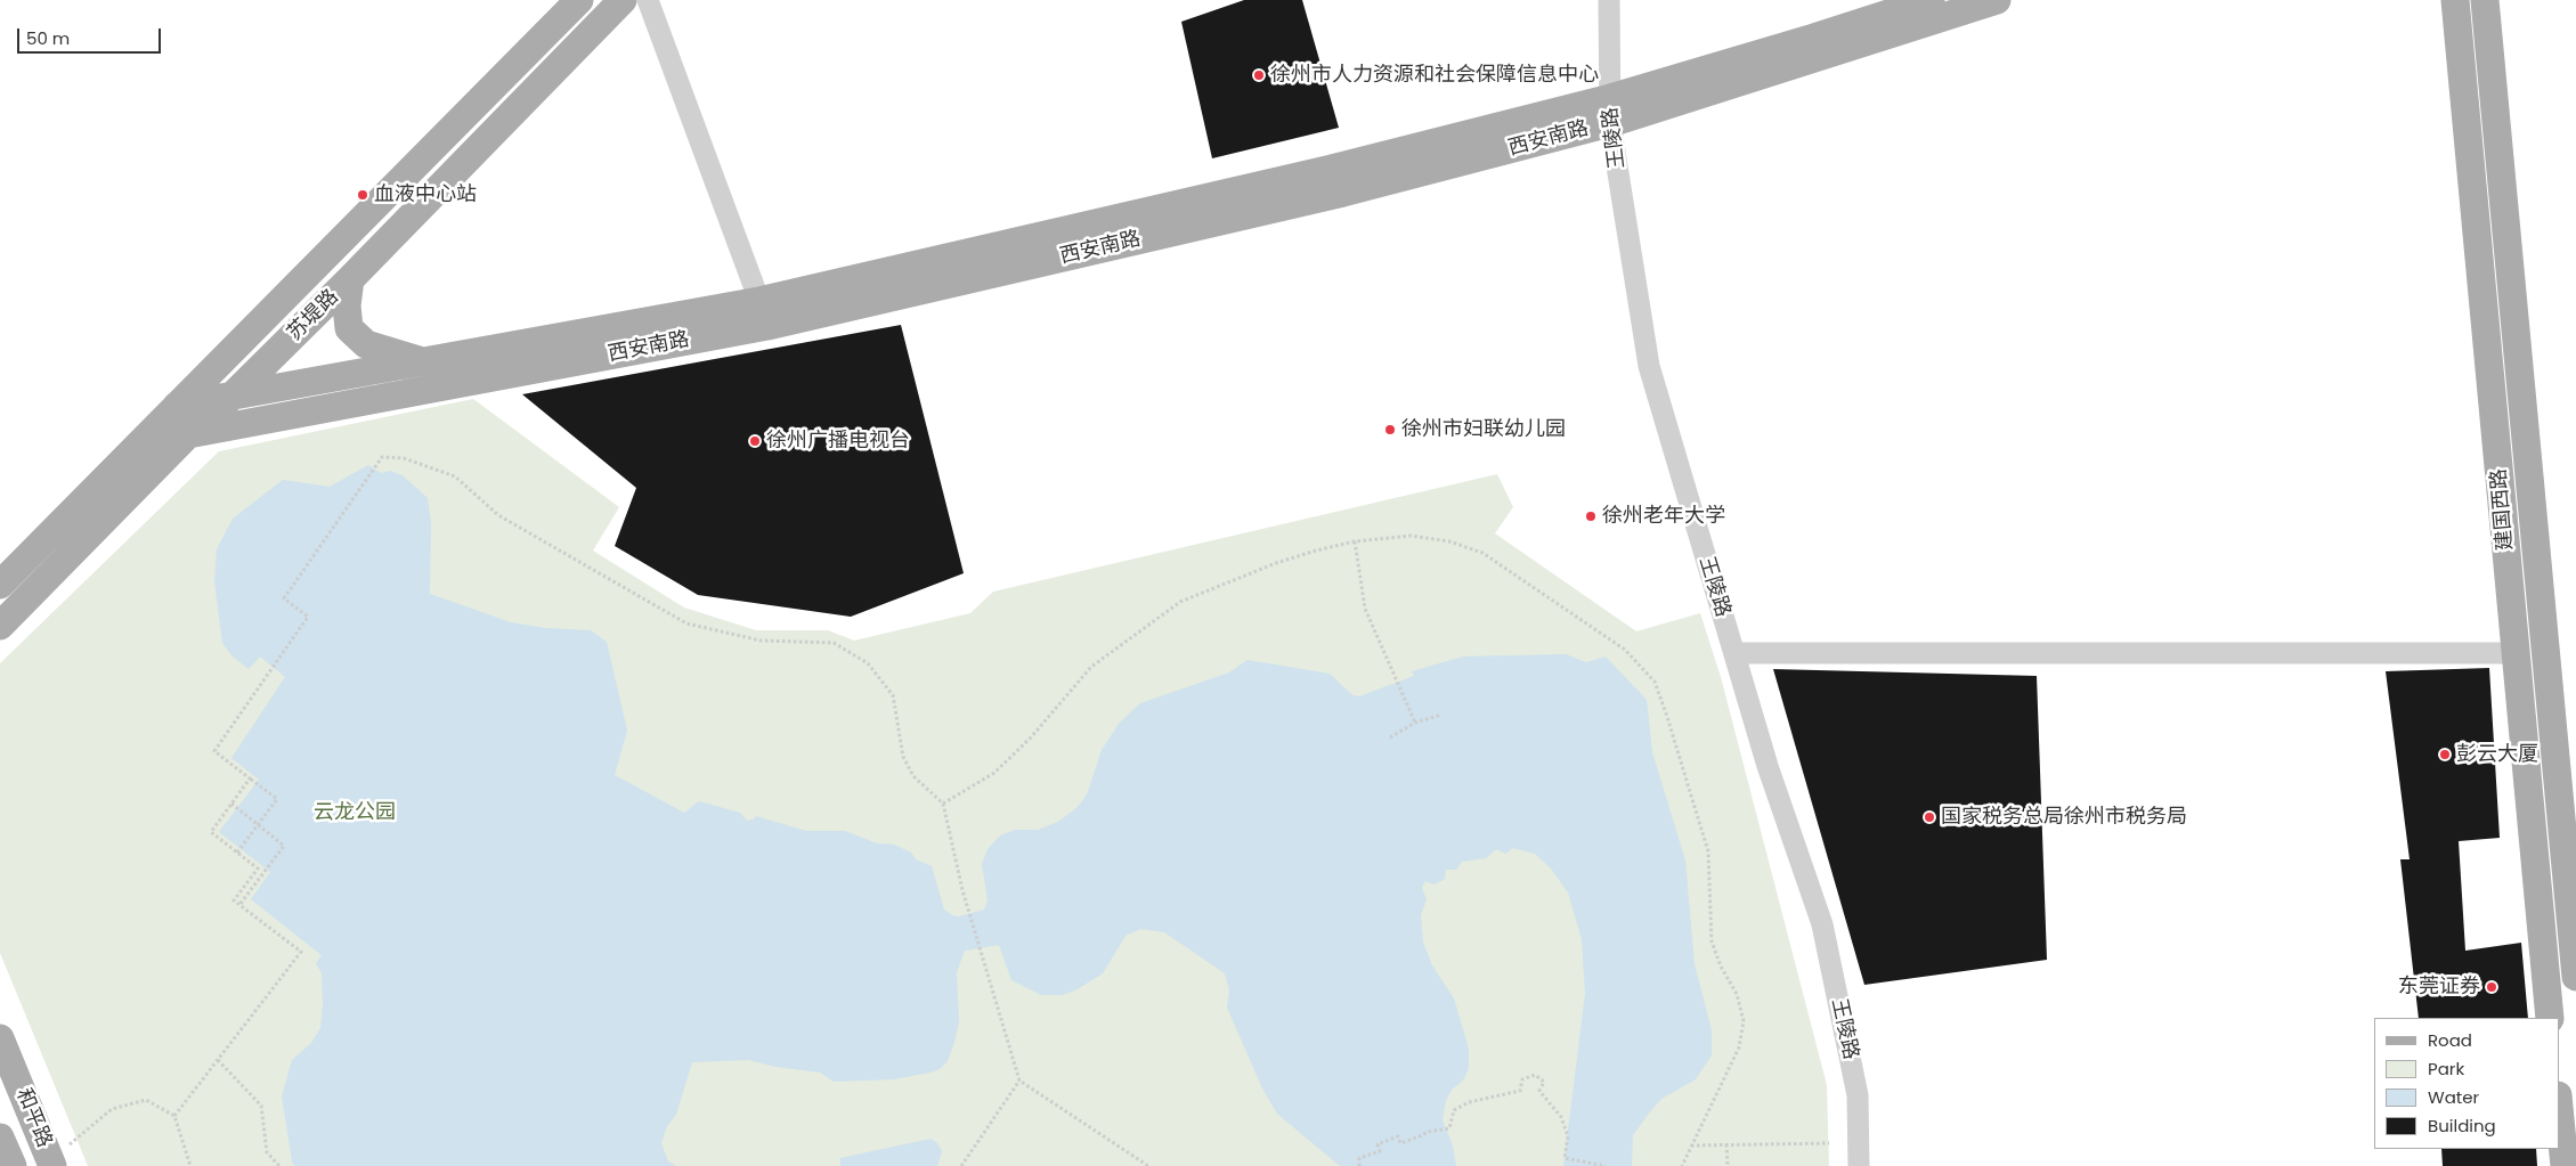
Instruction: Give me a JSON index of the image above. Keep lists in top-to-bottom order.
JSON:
{
  "streets": {
    "main road": [
      "西安南路",
      "苏堤路",
      "建国西路",
      "和平路"
    ],
    "street": ["王陵路"]
  },
  "crossings": [
    ["王陵路", "西安南路"],
    ["西安南路", "苏堤路"]
  ],
  "parks": ["云龙公园"],
  "places": [
    "徐州市人力资源和社会保障信息中心",
    "血液中心站",
    "徐州市妇联幼儿园",
    "徐州广播电视台",
    "徐州老年大学",
    "彭云大厦",
    "国家税务总局徐州市税务局",
    "东莞证券"
  ],
  "legend": [
    "Road",
    "Park",
    "Water",
    "Building"
  ],
  "scale_bar": "50 m"
}
